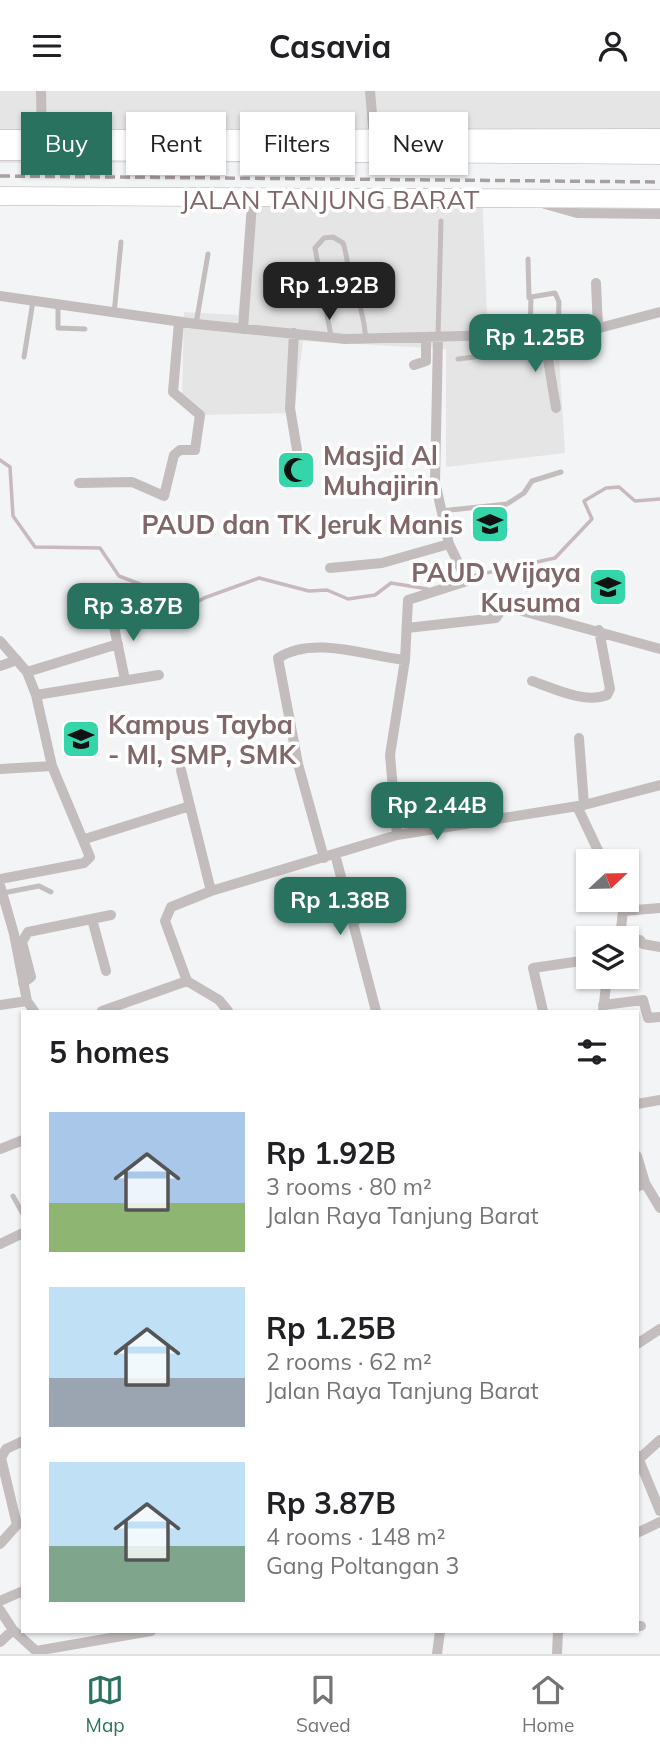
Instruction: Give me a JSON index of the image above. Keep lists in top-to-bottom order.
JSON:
{
  "streets": {
    "main road": ["JALAN TANJUNG BARAT"]
  },
  "places": {
    "mosque": ["Masjid Al Muhajirin"],
    "school or university": ["PAUD dan TK Jeruk Manis", "PAUD Wijaya Kusuma", "Kampus Tayba - MI, SMP, SMK"]
  },
  "north": "right",
  "page": {
    "header": "Casavia",
    "chip": [
      "Buy",
      "Rent",
      "Filters",
      "New"
    ],
    "price": [
      "Rp 1.92B",
      "Rp 1.25B",
      "Rp 3.87B",
      "Rp 2.44B",
      "Rp 1.38B"
    ],
    "heading": "5 homes",
    "list": [
      {
        "name": "Rp 1.92B",
        "note": "3 rooms · 80 m² · Jalan Raya Tanjung Barat"
      },
      {
        "name": "Rp 1.25B",
        "note": "2 rooms · 62 m² · Jalan Raya Tanjung Barat"
      },
      {
        "name": "Rp 3.87B",
        "note": "4 rooms · 148 m² · Gang Poltangan 3"
      }
    ],
    "tabs": ["Map", "Saved", "Home"]
  }
}
